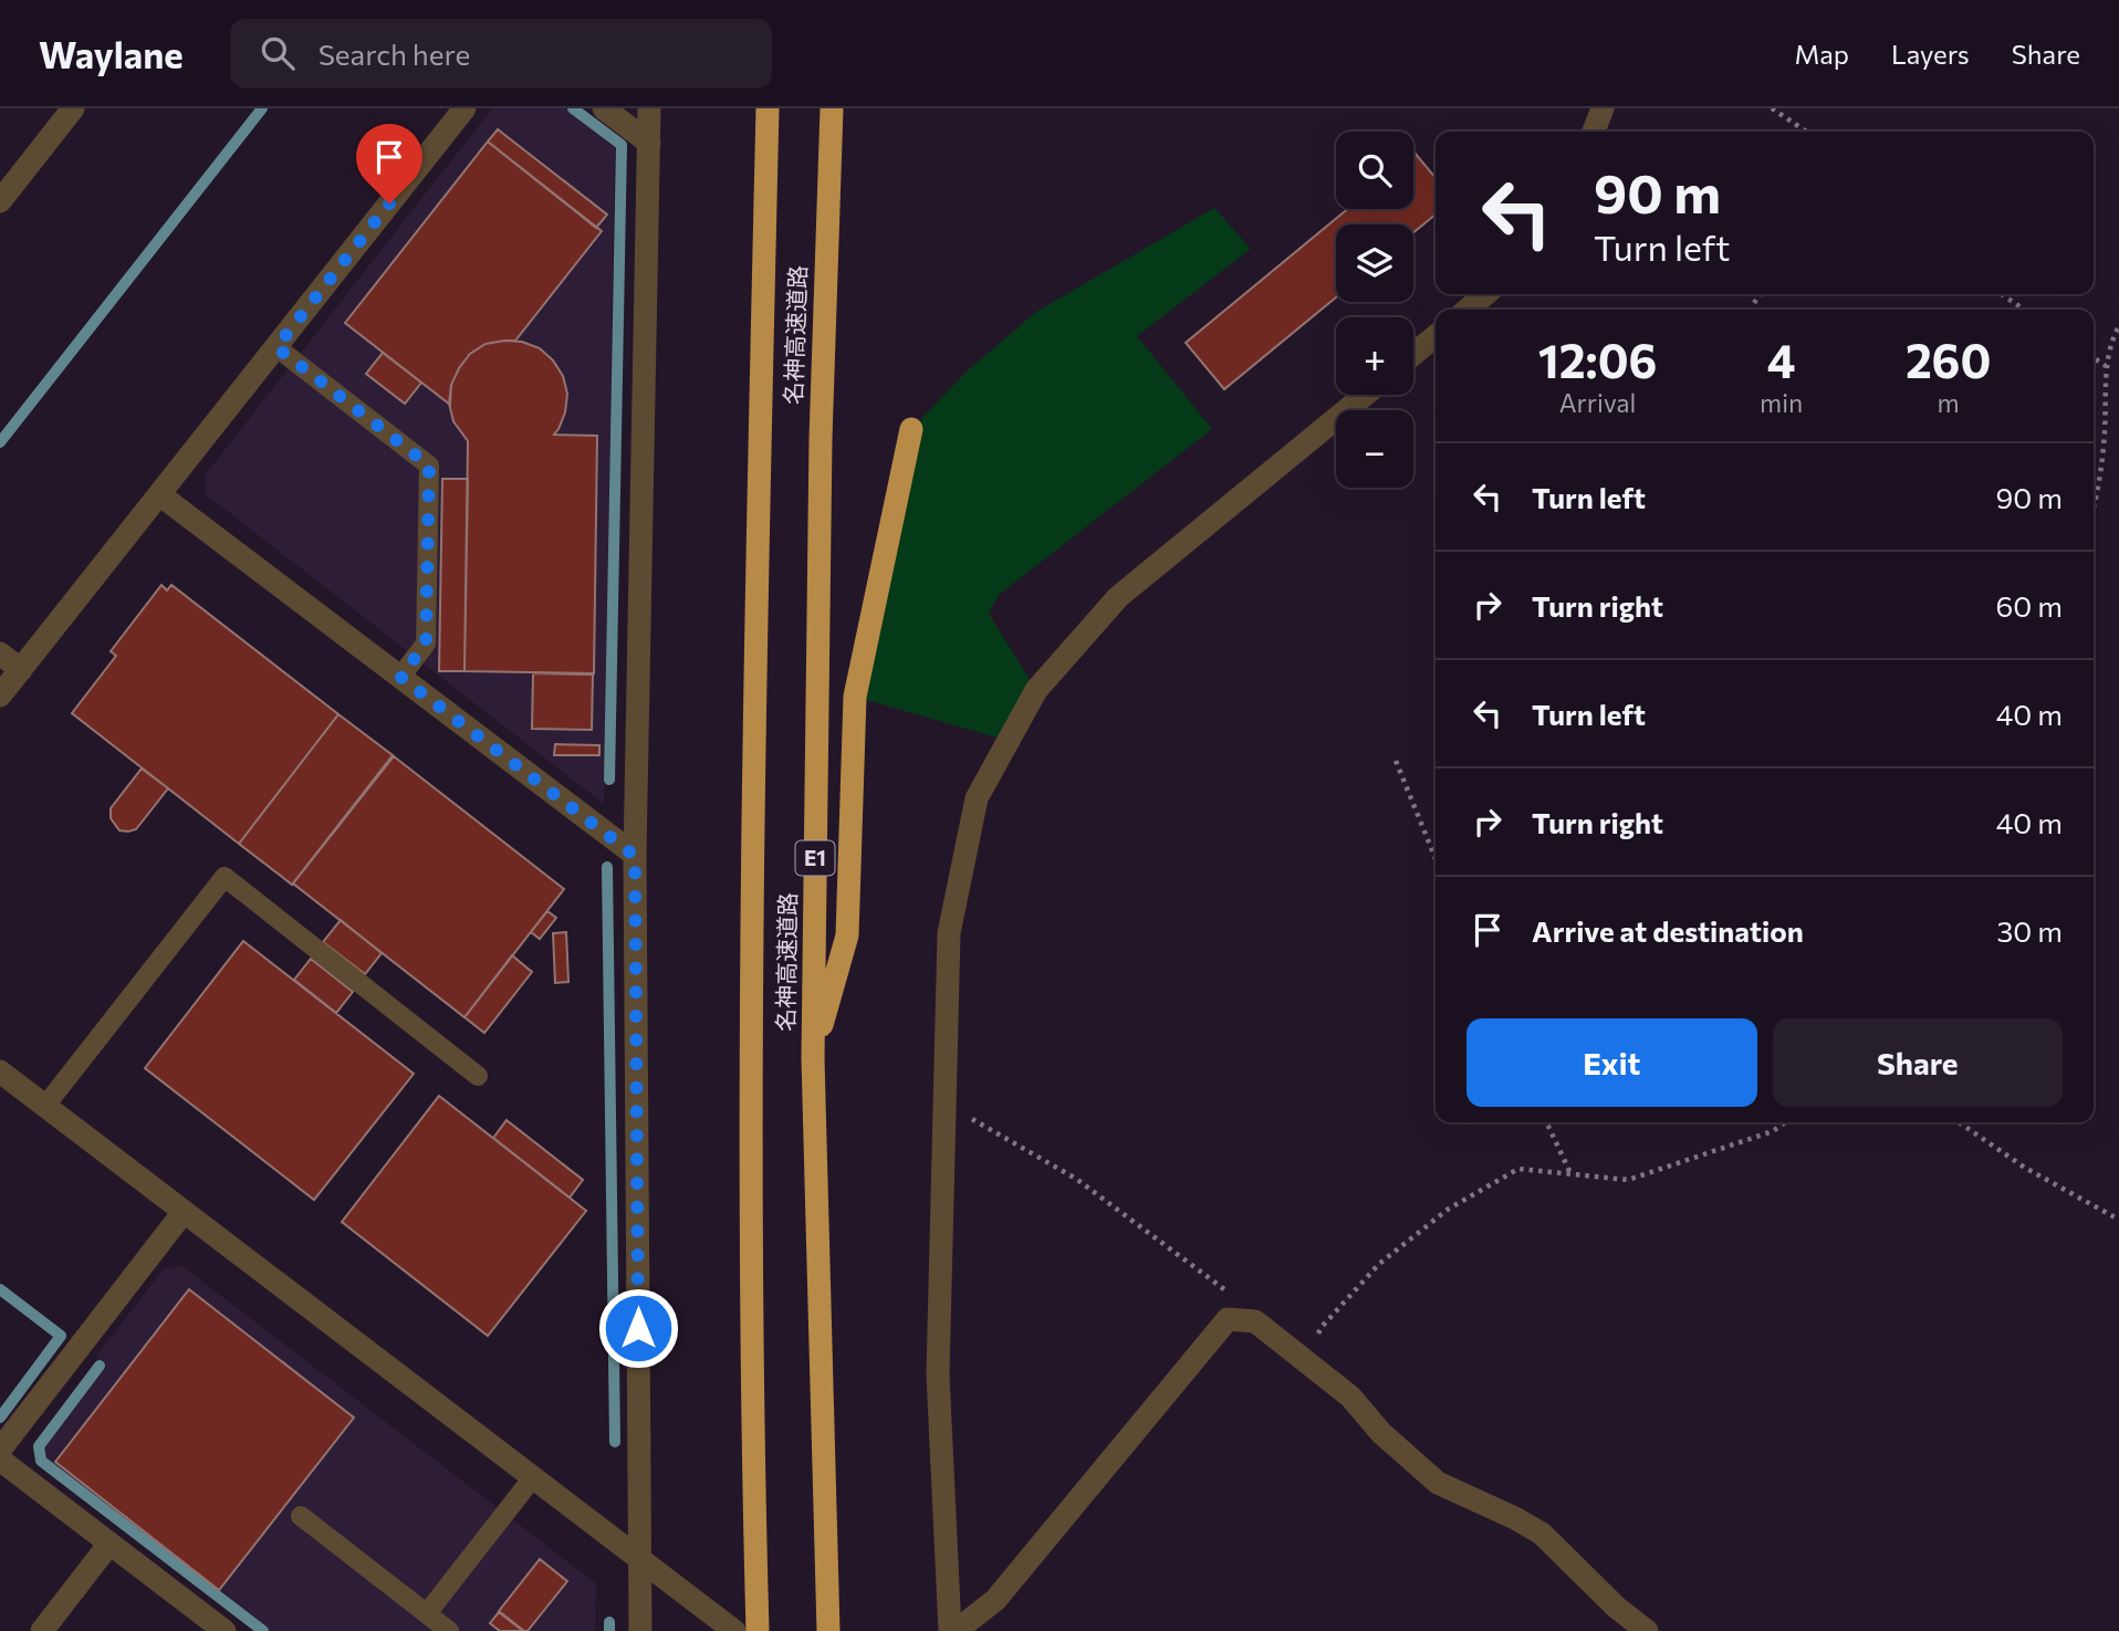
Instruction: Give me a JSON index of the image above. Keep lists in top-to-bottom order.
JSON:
{
  "streets": {
    "highway": ["名神高速道路", "E1"]
  },
  "page": {
    "header": "Waylane",
    "search": "Search here",
    "nav": ["Map", "Layers", "Share"],
    "map_buttons": ["+", "−"],
    "turn": ["90 m", "Turn left"],
    "eta": [
      "12:06",
      "Arrival",
      "4",
      "min",
      "260",
      "m"
    ],
    "list": [
      {
        "name": "Turn left",
        "value": "90 m"
      },
      {
        "name": "Turn right",
        "value": "60 m"
      },
      {
        "name": "Turn left",
        "value": "40 m"
      },
      {
        "name": "Turn right",
        "value": "40 m"
      },
      {
        "name": "Arrive at destination",
        "value": "30 m"
      }
    ],
    "buttons": ["Exit", "Share"]
  }
}
